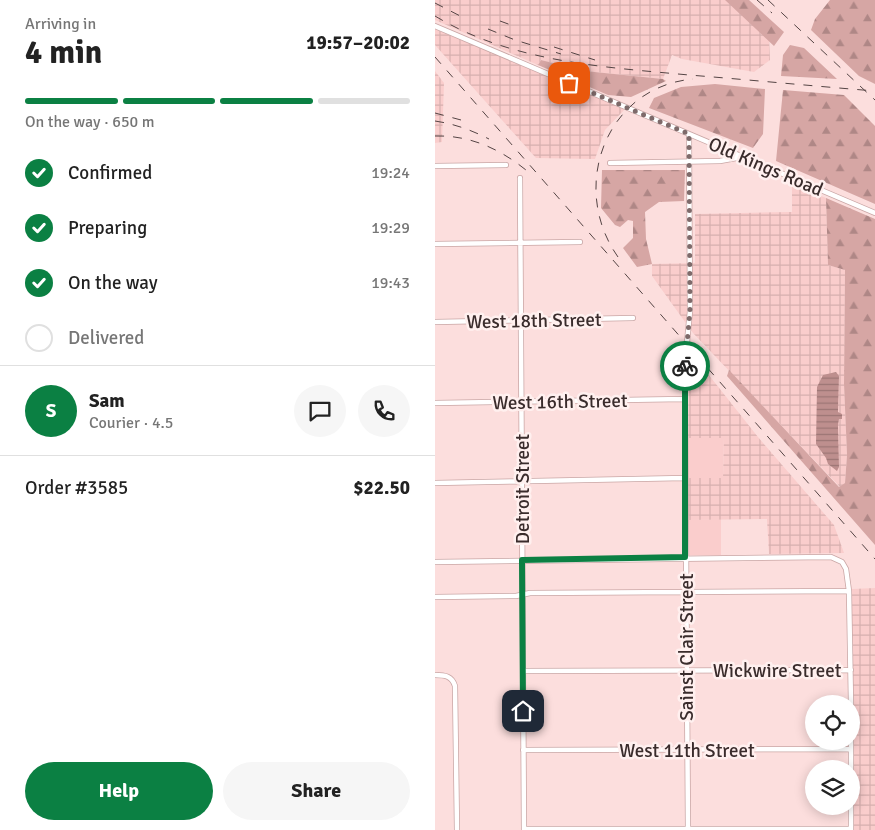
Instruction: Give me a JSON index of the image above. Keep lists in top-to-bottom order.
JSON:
{
  "streets": {
    "street": [
      "Old Kings Road",
      "West 18th Street",
      "West 16th Street",
      "Detroit Street",
      "Sainst Clair Street",
      "Wickwire Street",
      "West 11th Street"
    ]
  },
  "crossings": [
    ["Old Kings Road", "Sainst Clair Street"],
    ["West 18th Street", "Detroit Street"],
    ["West 16th Street", "Detroit Street"],
    ["West 16th Street", "Sainst Clair Street"],
    ["Detroit Street", "Wickwire Street"],
    ["Detroit Street", "West 11th Street"],
    ["Sainst Clair Street", "Wickwire Street"],
    ["Sainst Clair Street", "West 11th Street"]
  ],
  "page": {
    "heading": ["4 min", "Arriving in", "19:57–20:02"],
    "panel": [
      "Sam",
      "Courier · 4.5",
      "Order #3585",
      "$22.50"
    ],
    "bar": "On the way · 650 m",
    "list": [
      ["Confirmed", "19:24"],
      ["Preparing", "19:29"],
      ["On the way", "19:43"],
      "Delivered"
    ],
    "round": "S",
    "buttons": ["Help", "Share"]
  }
}
